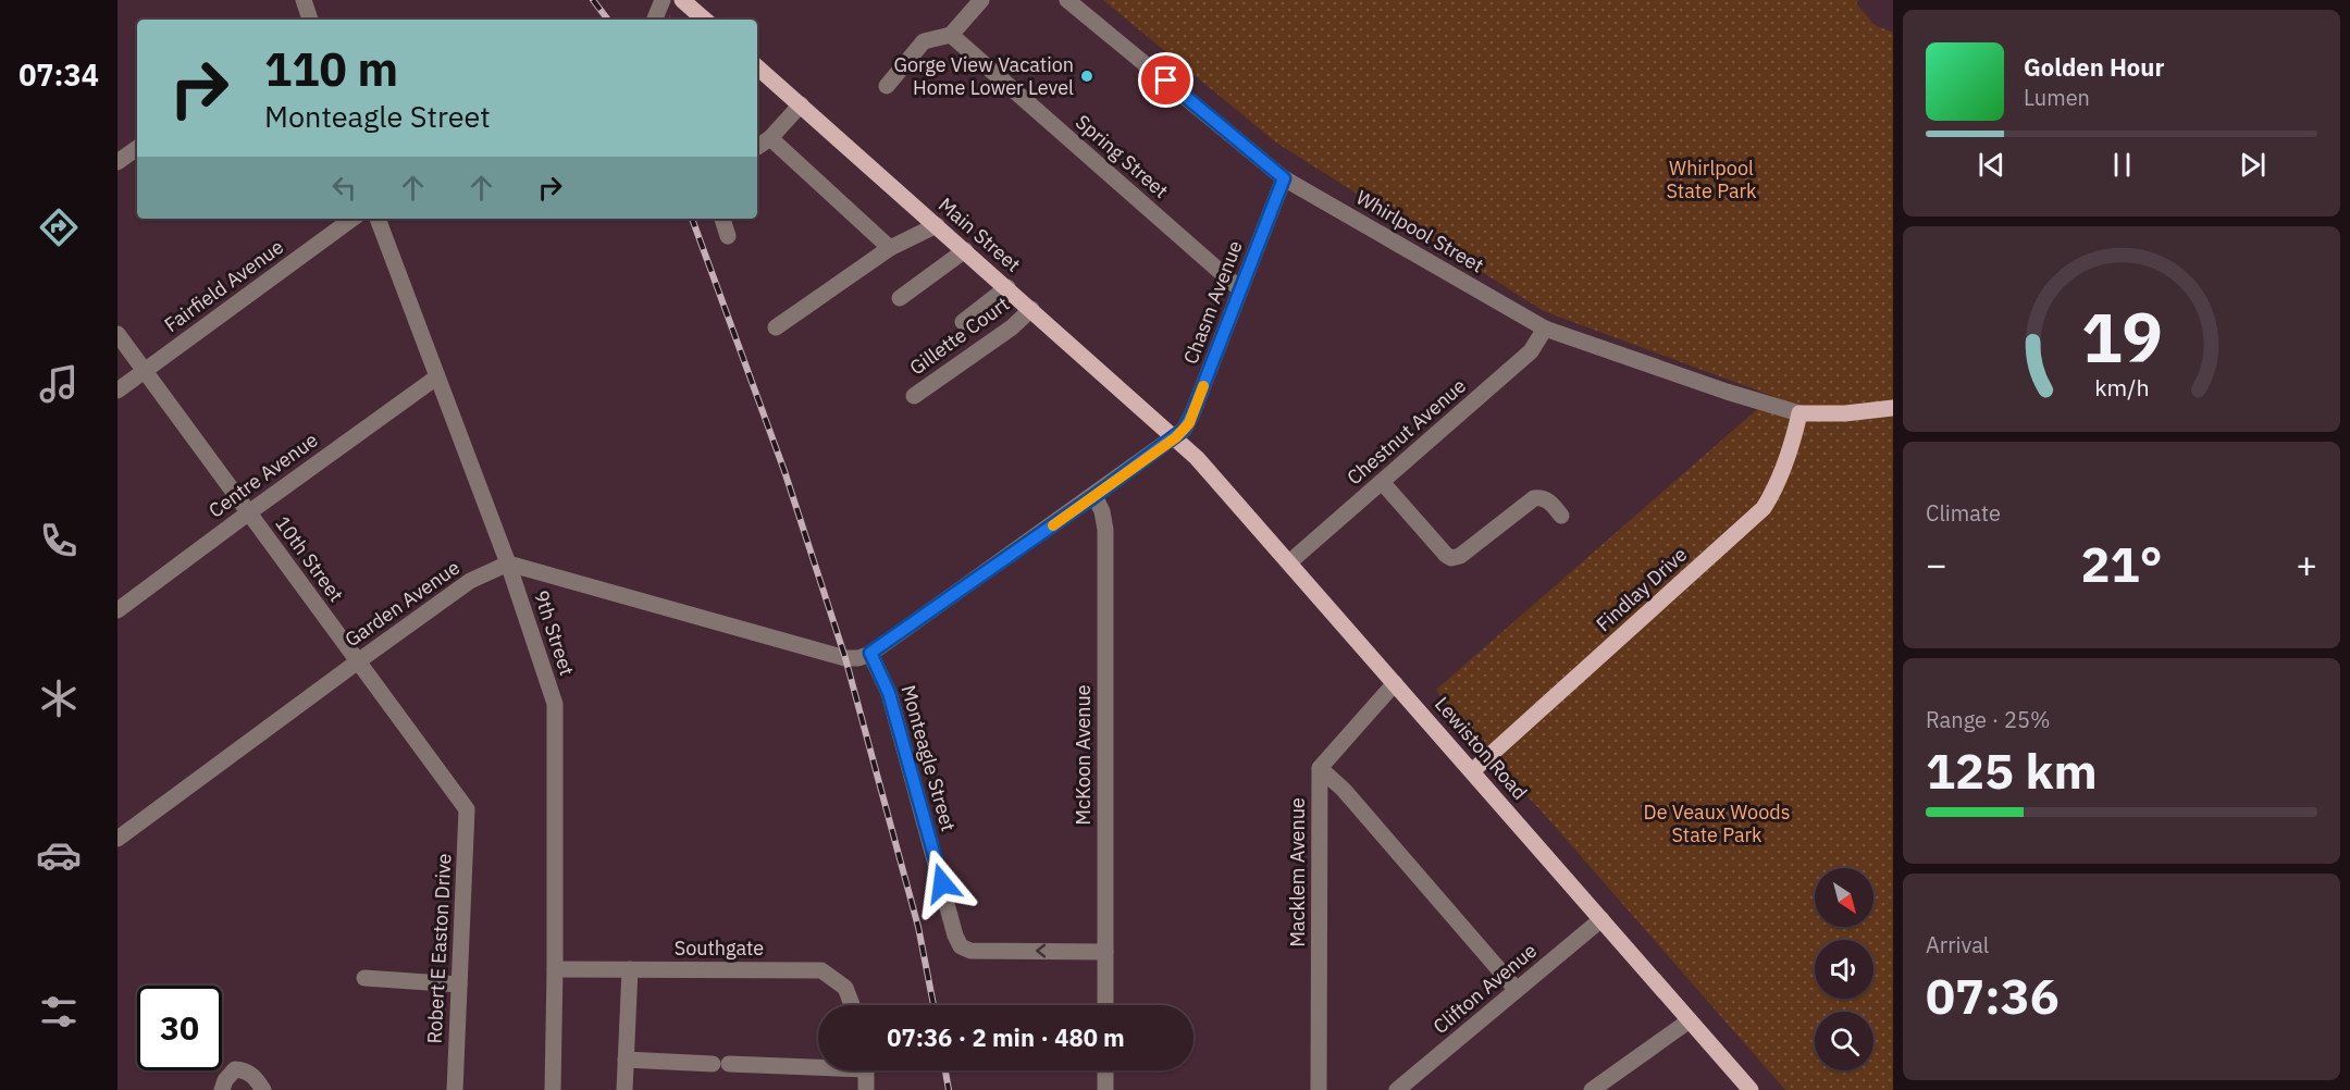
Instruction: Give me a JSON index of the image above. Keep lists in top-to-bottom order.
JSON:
{
  "streets": {
    "main road": ["Main Street", "Findlay Drive", "Lewiston Road"],
    "street": [
      "Spring Street",
      "Whirlpool Street",
      "Fairfield Avenue",
      "Chasm Avenue",
      "Gillette Court",
      "Chestnut Avenue",
      "Centre Avenue",
      "10th Street",
      "Garden Avenue",
      "9th Street",
      "McKoon Avenue",
      "Monteagle Street",
      "Macklem Avenue",
      "Robert E Easton Drive",
      "Southgate",
      "Clifton Avenue"
    ]
  },
  "crossings": [
    ["Spring Street", "Chasm Avenue"],
    ["Whirlpool Street", "Chasm Avenue"],
    ["Whirlpool Street", "Chestnut Avenue"],
    ["Whirlpool Street", "Findlay Drive"],
    ["Main Street", "Chasm Avenue"],
    ["Main Street", "Gillette Court"],
    ["Main Street", "Lewiston Road"],
    ["Fairfield Avenue", "10th Street"],
    ["Chasm Avenue", "Lewiston Road"],
    ["Chestnut Avenue", "Lewiston Road"],
    ["Centre Avenue", "10th Street"],
    ["Centre Avenue", "9th Street"],
    ["10th Street", "Garden Avenue"],
    ["10th Street", "Robert E Easton Drive"],
    ["Findlay Drive", "Lewiston Road"],
    ["Garden Avenue", "9th Street"],
    ["9th Street", "Southgate"],
    ["Lewiston Road", "Clifton Avenue"],
    ["McKoon Avenue", "Monteagle Street"]
  ],
  "one_way": ["Monteagle Street"],
  "parks": ["Whirlpool State Park", "De Veaux Woods State Park"],
  "places": ["Gorge View Vacation Home Lower Level"],
  "north": "bottom right",
  "page": {
    "tabs": "07:34",
    "turn": ["110 m", "Monteagle Street"],
    "song": ["Golden Hour", "Lumen"],
    "tile": [
      "Climate",
      ["Range · 25%", "125 km"],
      ["Arrival", "07:36"]
    ],
    "heat": ["−", "21°", "+"],
    "limit": "30",
    "trip": "07:36 · 2 min · 480 m",
    "gauge": ["19", "km/h"]
  }
}
